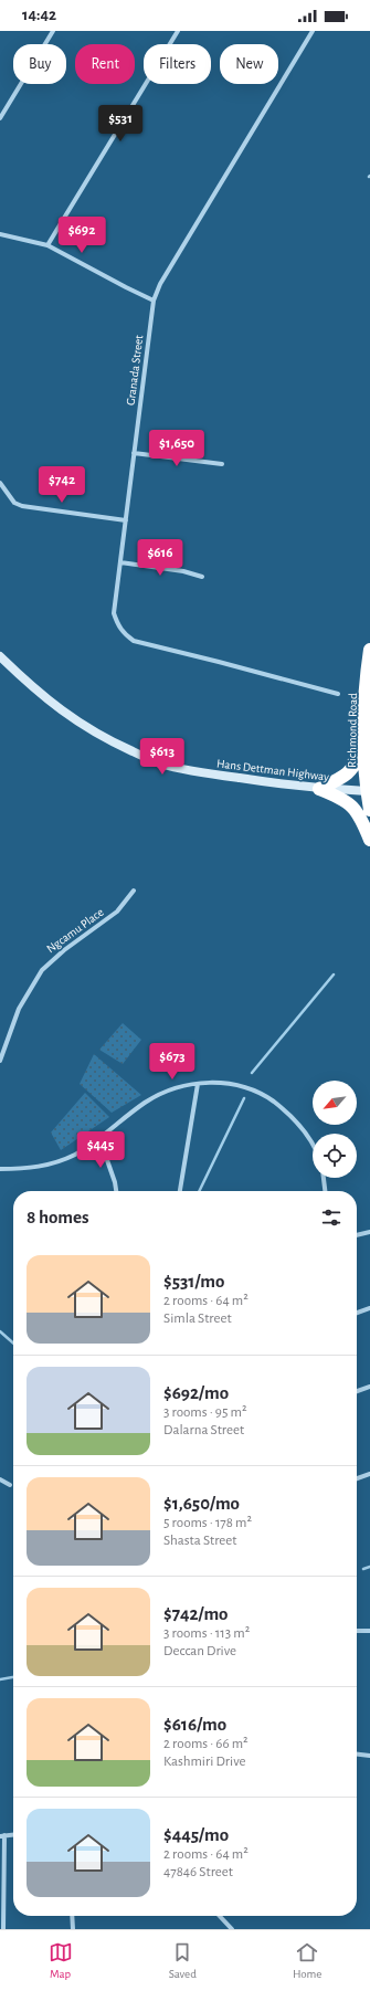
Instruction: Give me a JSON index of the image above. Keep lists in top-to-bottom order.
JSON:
{
  "streets": {
    "highway": ["Richmond Road"],
    "street": ["Granada Street", "Hans Dettman Highway", "Ngcamu Place"]
  },
  "crossings": [
    ["Richmond Road", "Hans Dettman Highway"]
  ],
  "north": "bottom left",
  "page": {
    "status": "14:42",
    "chip": [
      "Buy",
      "Rent",
      "Filters",
      "New"
    ],
    "price": [
      "$531",
      "$692",
      "$1,650",
      "$742",
      "$616",
      "$613",
      "$673",
      "$445"
    ],
    "heading": "8 homes",
    "list": [
      {
        "name": "$531/mo",
        "note": "2 rooms · 64 m² · Simla Street"
      },
      {
        "name": "$692/mo",
        "note": "3 rooms · 95 m² · Dalarna Street"
      },
      {
        "name": "$1,650/mo",
        "note": "5 rooms · 178 m² · Shasta Street"
      },
      {
        "name": "$742/mo",
        "note": "3 rooms · 113 m² · Deccan Drive"
      },
      {
        "name": "$616/mo",
        "note": "2 rooms · 66 m² · Kashmiri Drive"
      },
      {
        "name": "$445/mo",
        "note": "2 rooms · 64 m² · 47846 Street"
      }
    ],
    "tabs": ["Map", "Saved", "Home"]
  }
}
